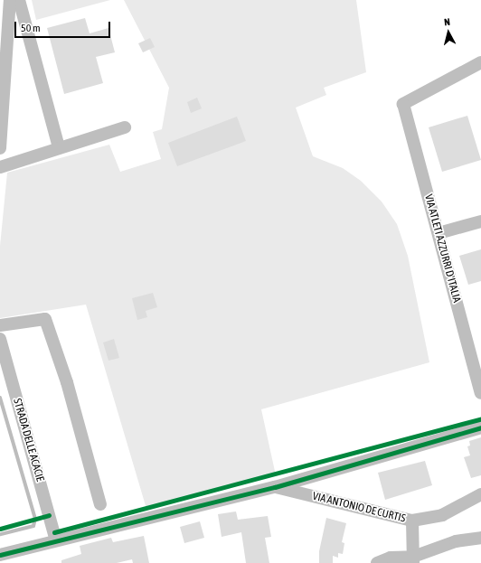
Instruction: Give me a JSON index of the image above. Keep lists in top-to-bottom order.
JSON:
{
  "streets": {
    "street": ["VIA ATLETI AZZURRI D'ITALIA", "STRADA DELLE ACACIE", "VIA ANTONIO DE CURTIS"]
  },
  "scale_bar": "50 m",
  "north": "top"
}
